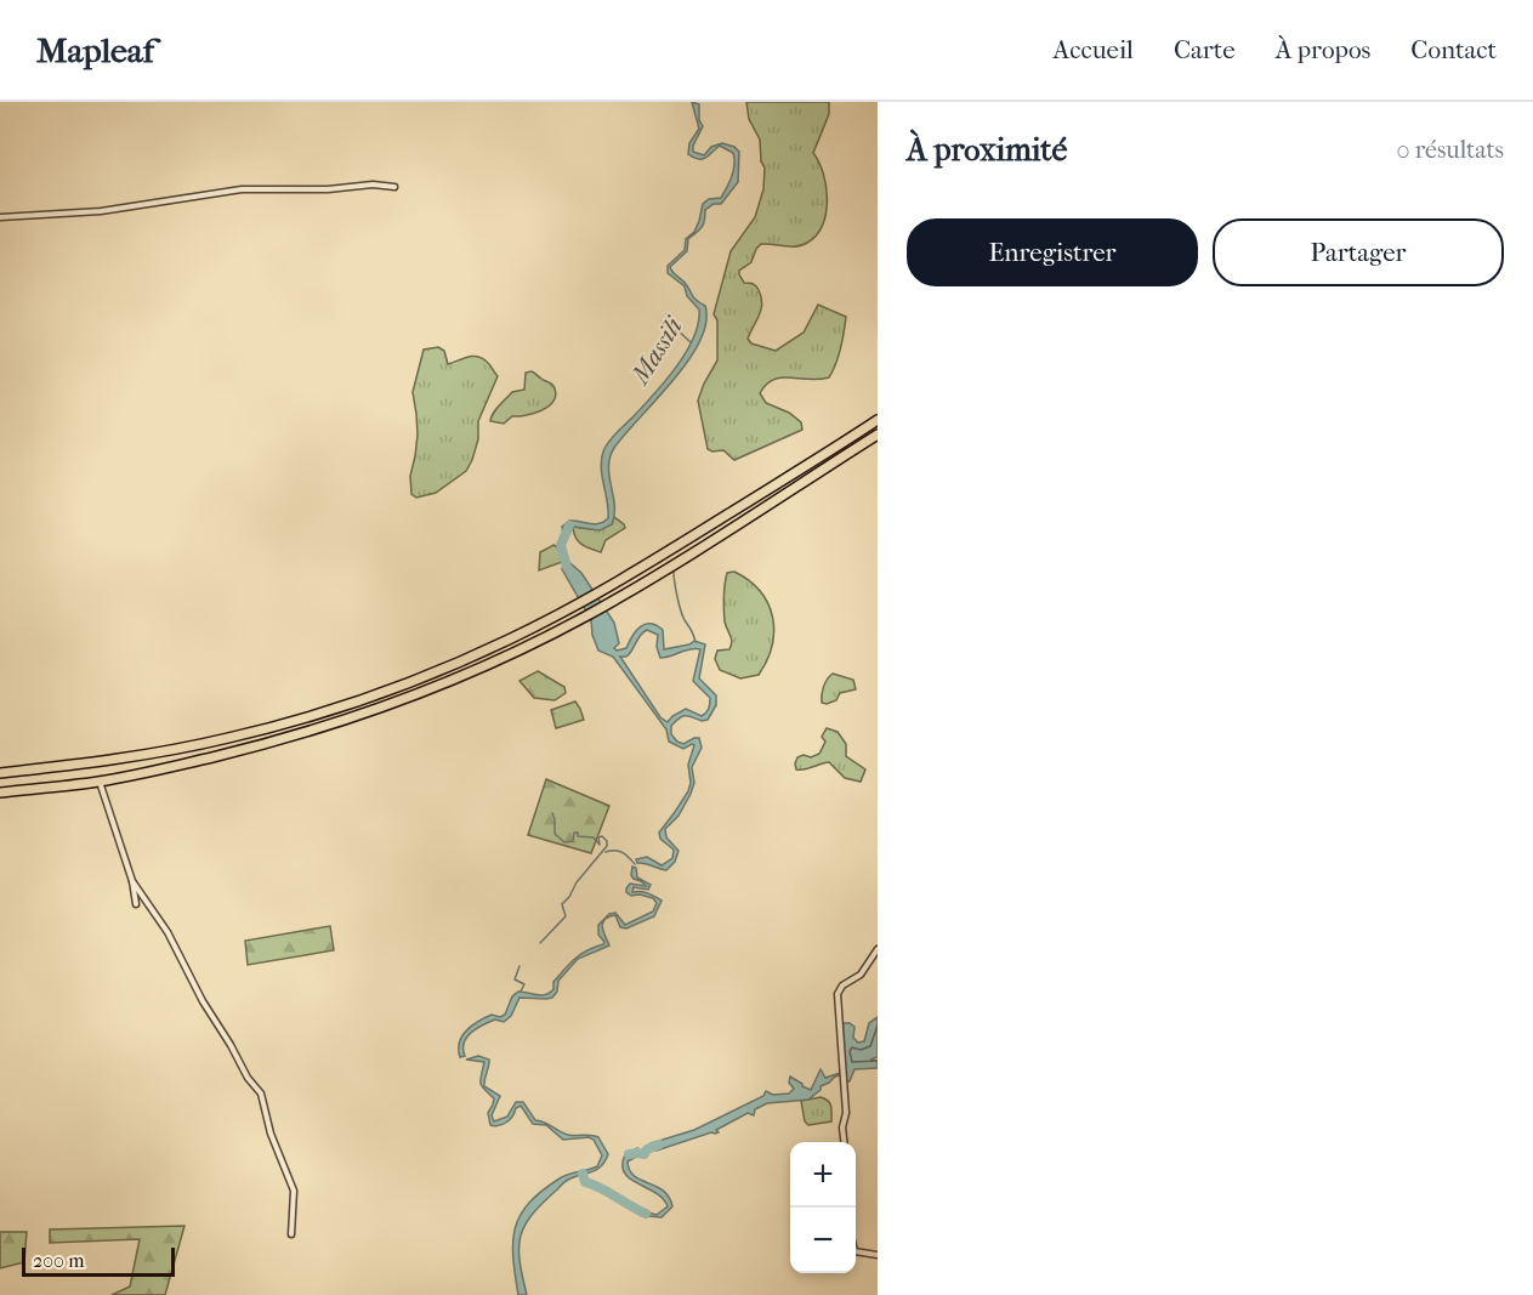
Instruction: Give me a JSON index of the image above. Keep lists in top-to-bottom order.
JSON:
{
  "water": ["Massili"],
  "scale_bar": "200 m",
  "page": {
    "header": "Mapleaf",
    "nav": [
      "Accueil",
      "Carte",
      "À propos",
      "Contact"
    ],
    "heading": ["À proximité", "0 résultats"],
    "buttons": ["Enregistrer", "Partager"],
    "map_buttons": ["+", "−"],
    "scale": "200 m"
  }
}
